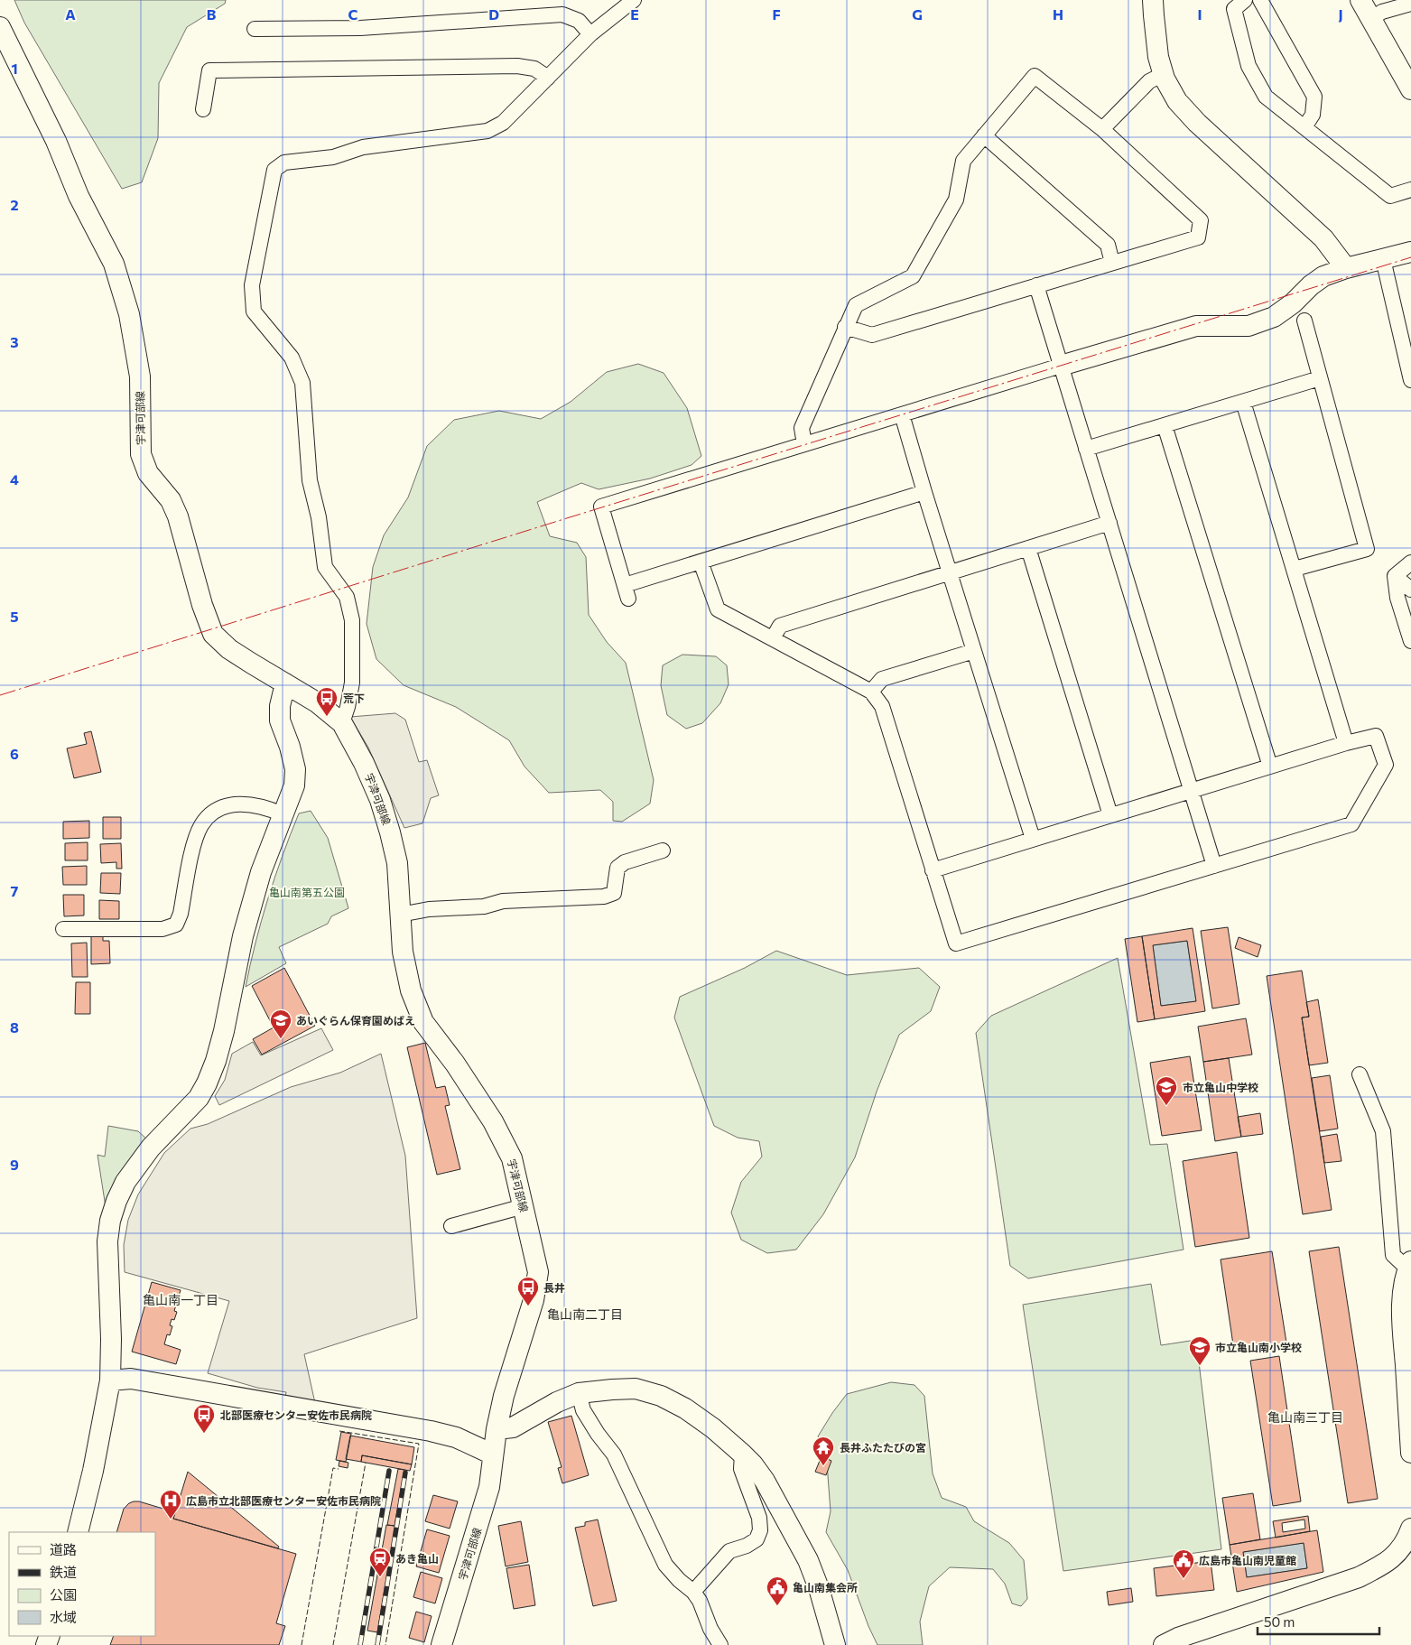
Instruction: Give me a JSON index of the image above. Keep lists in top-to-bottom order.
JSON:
{
  "streets": {
    "street": ["宇津可部線"]
  },
  "districts": ["亀山南一丁目", "亀山南二丁目", "亀山南三丁目"],
  "parks": ["亀山南第五公園"],
  "places": {
    "bus stop": ["荒下", "長井", "北部医療センター安佐市民病院"],
    "school or university": ["あいぐらん保育園めばえ", "市立亀山中学校", "市立亀山南小学校"],
    "temple": ["長井ふたたびの宮"],
    "hospital": ["広島市立北部医療センター安佐市民病院"],
    "station": ["あき亀山"],
    "public building": ["広島市亀山南児童館", "亀山南集会所"]
  },
  "legend": [
    "道路",
    "鉄道",
    "公園",
    "水域"
  ],
  "scale_bar": "50 m",
  "grid": {
    "columns": [
      "A",
      "B",
      "C",
      "D",
      "E",
      "F",
      "G",
      "H",
      "I",
      "J"
    ],
    "rows": [
      "1",
      "2",
      "3",
      "4",
      "5",
      "6",
      "7",
      "8",
      "9"
    ]
  }
}
